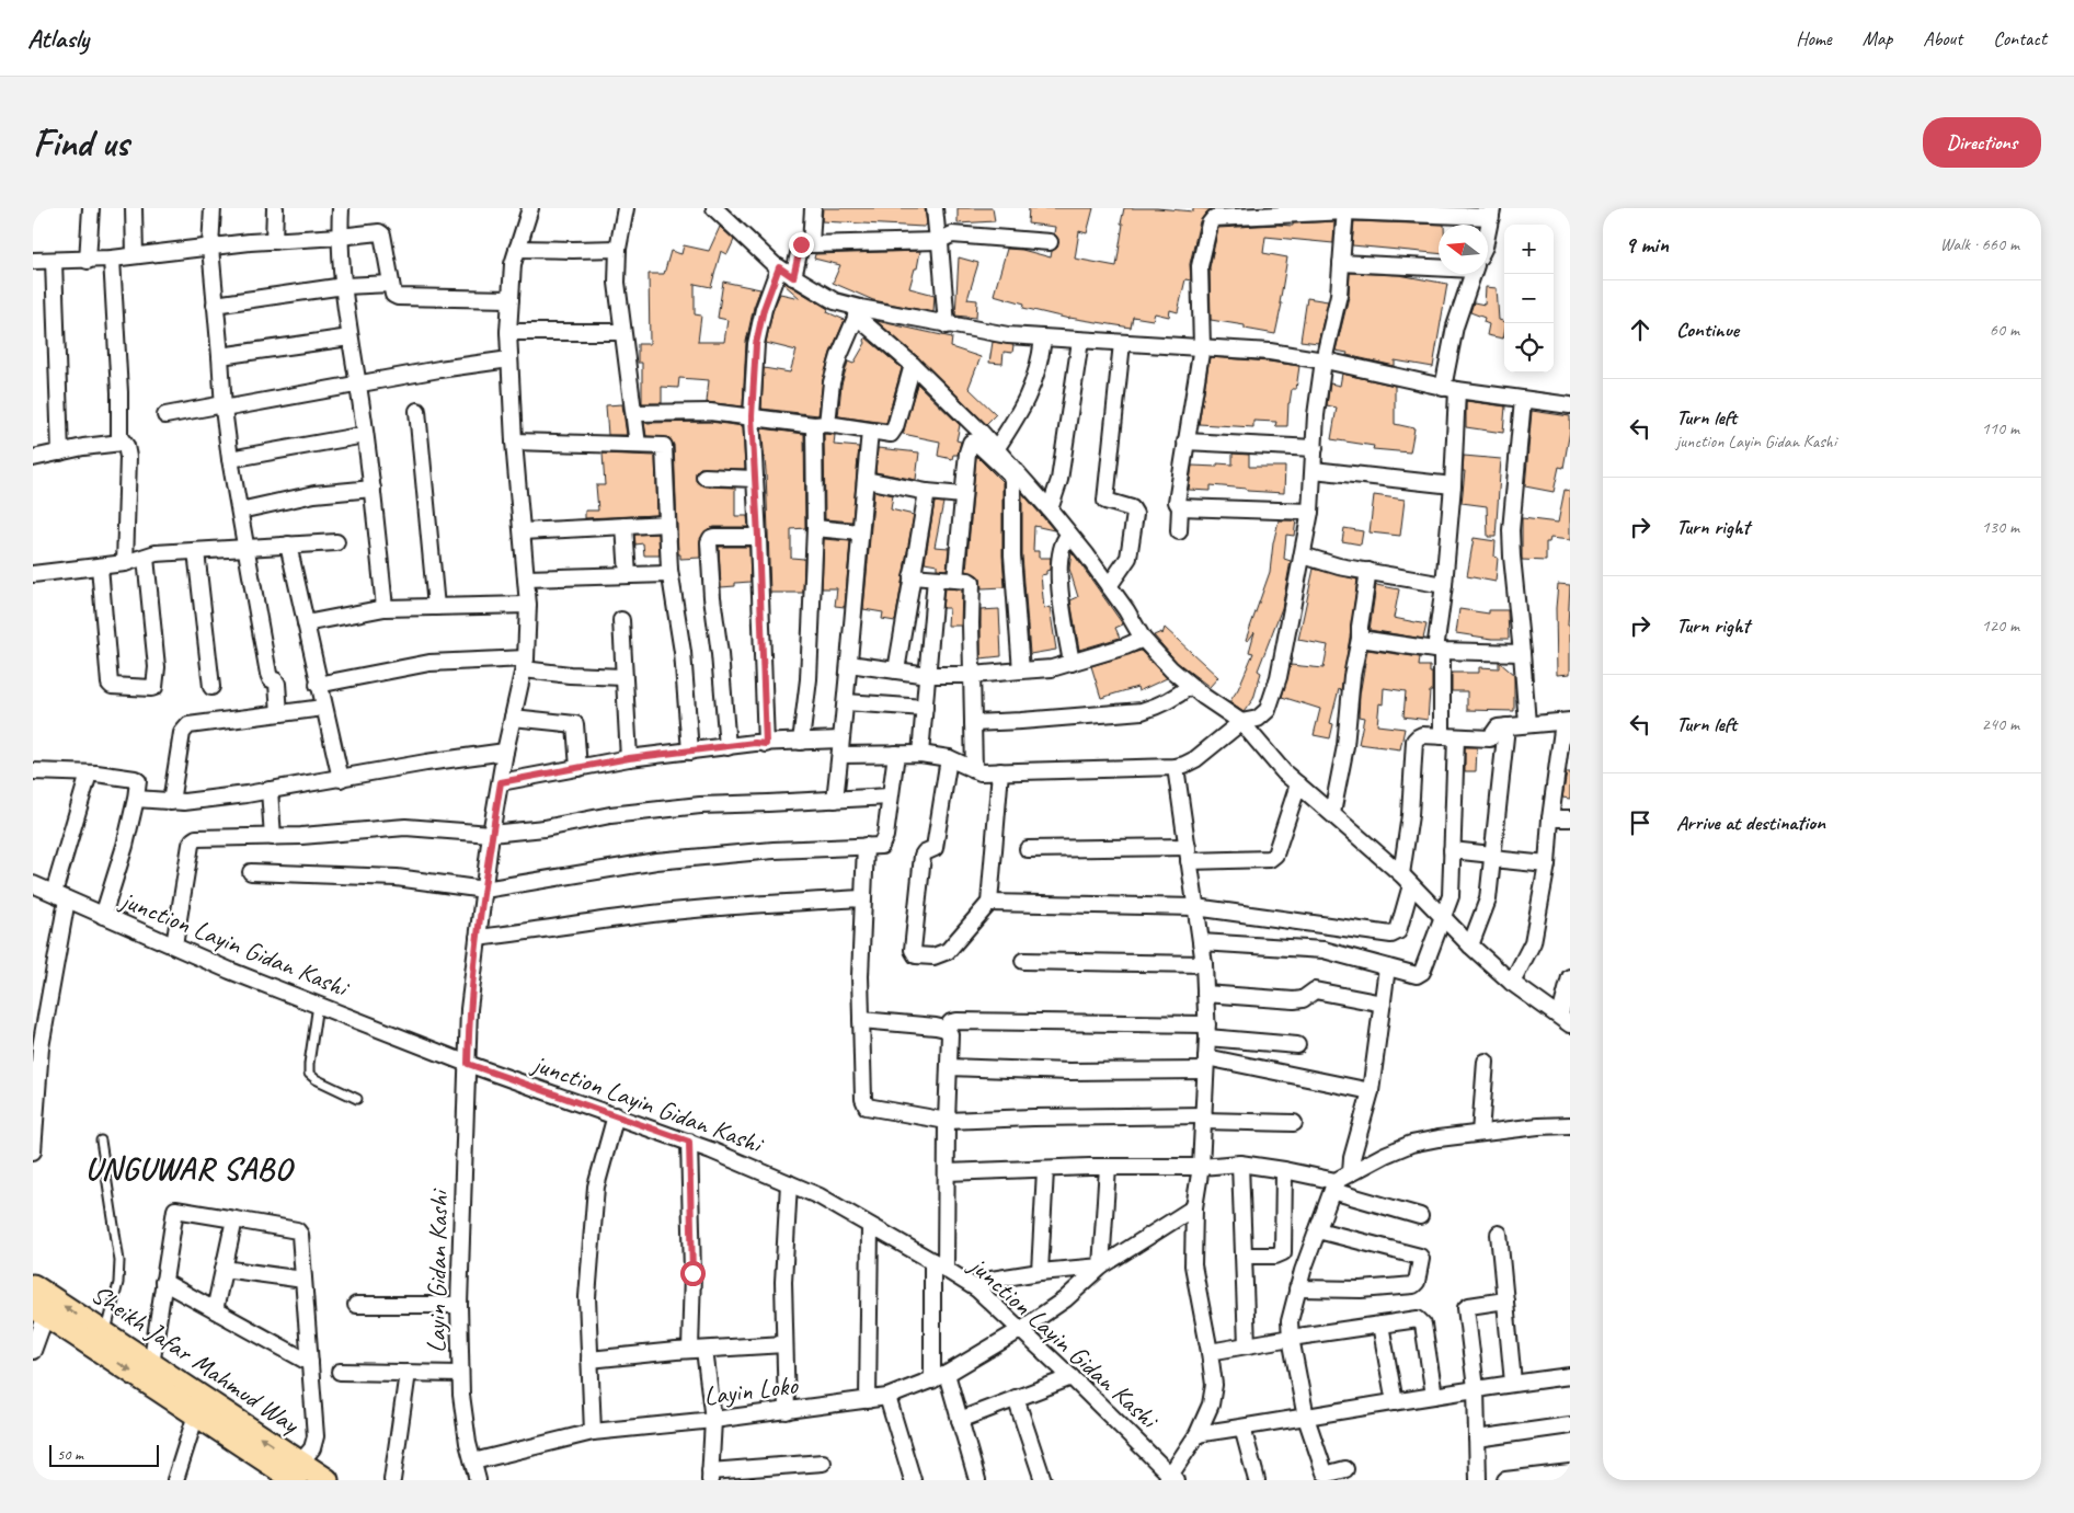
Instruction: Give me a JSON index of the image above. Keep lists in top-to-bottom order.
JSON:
{
  "streets": {
    "main road": ["Sheikh Jafar Mahmud Way"],
    "street": ["junction Layin Gidan Kashi", "Layin Gidan Kashi", "Layin Loko"]
  },
  "crossings": [
    ["junction Layin Gidan Kashi", "Layin Gidan Kashi"],
    ["junction Layin Gidan Kashi", "Layin Loko"],
    ["Layin Gidan Kashi", "Layin Loko"]
  ],
  "districts": ["UNGUWAR SABO"],
  "scale_bar": "50 m",
  "north": "left",
  "page": {
    "header": "Atlasly",
    "nav": [
      "Home",
      "Map",
      "About",
      "Contact"
    ],
    "buttons": "Directions",
    "title": "Find us",
    "heading": ["9 min", "Walk · 660 m"],
    "map_buttons": ["+", "−"],
    "list": [
      ["Continue", "60 m"],
      ["Turn left", "junction Layin Gidan Kashi", "110 m"],
      ["Turn right", "130 m"],
      ["Turn right", "120 m"],
      ["Turn left", "240 m"],
      "Arrive at destination"
    ],
    "scale": "50 m"
  }
}
